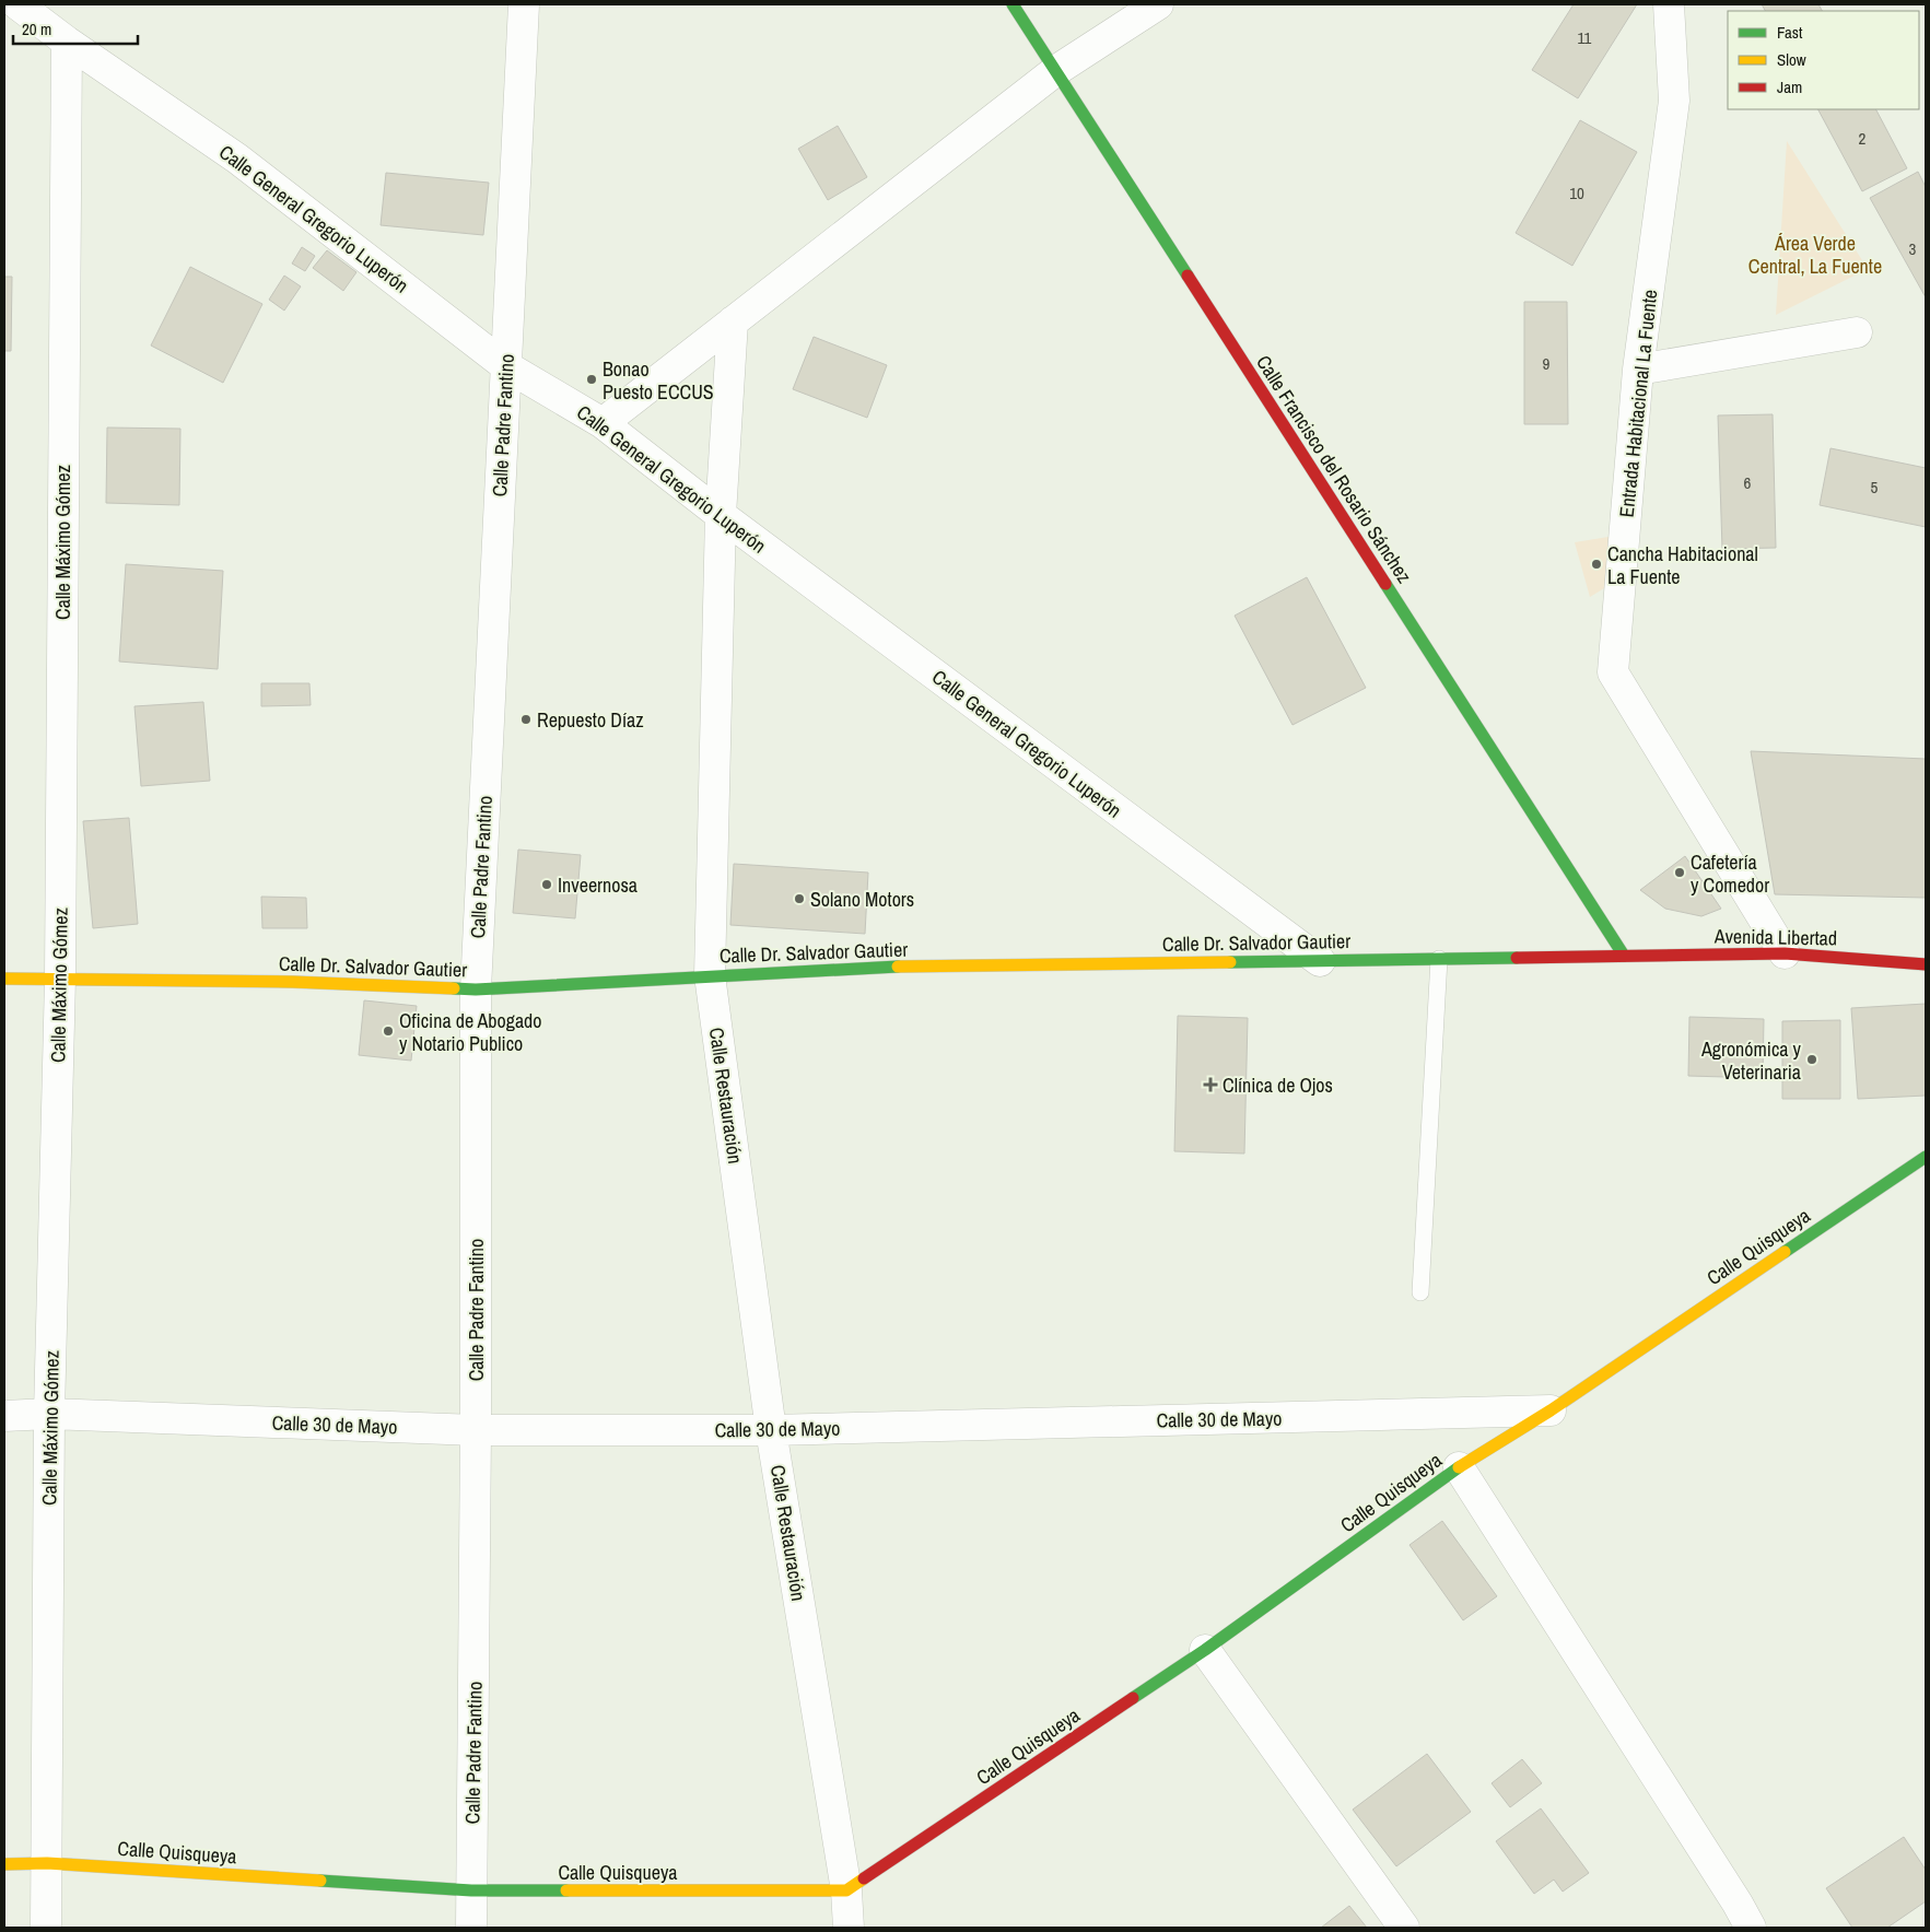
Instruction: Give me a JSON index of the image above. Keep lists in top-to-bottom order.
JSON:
{
  "streets": {
    "street": [
      "Calle General Gregorio Luperón",
      "Entrada Habitacional La Fuente",
      "Calle Padre Fantino",
      "Calle Francisco del Rosario Sánchez",
      "Calle Máximo Gómez",
      "Avenida Libertad",
      "Calle Dr. Salvador Gautier",
      "Calle Restauración",
      "Calle Quisqueya",
      "Calle 30 de Mayo"
    ]
  },
  "crossings": [
    ["Calle General Gregorio Luperón", "Calle Padre Fantino"],
    ["Calle General Gregorio Luperón", "Calle Máximo Gómez"],
    ["Calle General Gregorio Luperón", "Calle Dr. Salvador Gautier"],
    ["Calle General Gregorio Luperón", "Calle Restauración"],
    ["Entrada Habitacional La Fuente", "Avenida Libertad"],
    ["Calle Padre Fantino", "Calle Dr. Salvador Gautier"],
    ["Calle Padre Fantino", "Calle Quisqueya"],
    ["Calle Padre Fantino", "Calle 30 de Mayo"],
    ["Calle Francisco del Rosario Sánchez", "Avenida Libertad"],
    ["Calle Francisco del Rosario Sánchez", "Calle Dr. Salvador Gautier"],
    ["Calle Máximo Gómez", "Calle Dr. Salvador Gautier"],
    ["Calle Máximo Gómez", "Calle Quisqueya"],
    ["Calle Máximo Gómez", "Calle 30 de Mayo"],
    ["Avenida Libertad", "Calle Dr. Salvador Gautier"],
    ["Calle Dr. Salvador Gautier", "Calle Restauración"],
    ["Calle Restauración", "Calle Quisqueya"],
    ["Calle Restauración", "Calle 30 de Mayo"],
    ["Calle Quisqueya", "Calle 30 de Mayo"]
  ],
  "parks": ["Área Verde Central, La Fuente"],
  "places": {
    "other": [
      "Bonao Puesto ECCUS",
      "Cancha Habitacional La Fuente",
      "Repuesto Díaz",
      "Cafetería y Comedor",
      "Inveernosa",
      "Solano Motors",
      "Oficina de Abogado y Notario Publico",
      "Agronómica y Veterinaria"
    ],
    "health": ["Clínica de Ojos"]
  },
  "house_numbers": [
    "11",
    "2",
    "10",
    "3",
    "9",
    "6",
    "5"
  ],
  "legend": ["Fast", "Slow", "Jam"],
  "scale_bar": "20 m"
}
